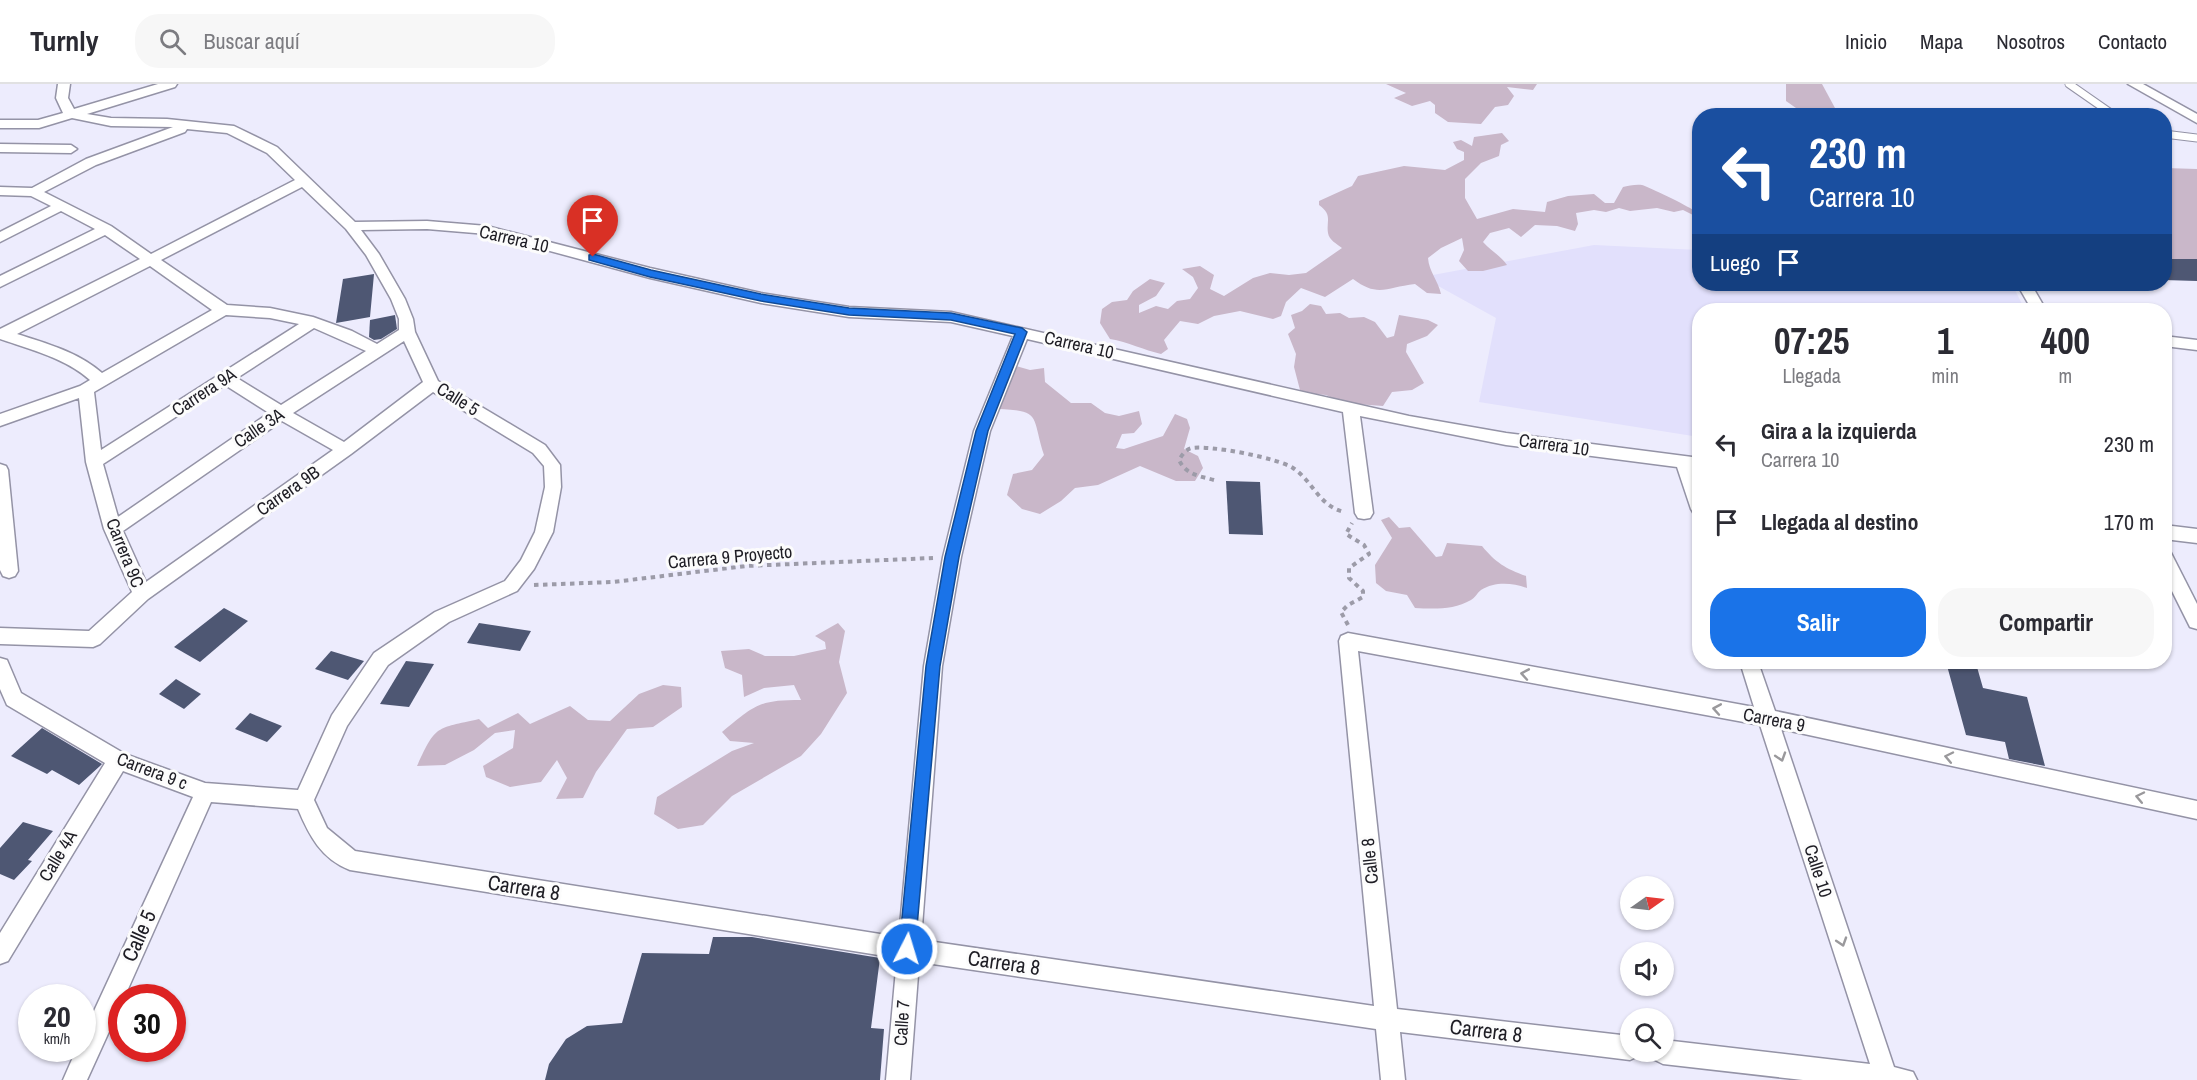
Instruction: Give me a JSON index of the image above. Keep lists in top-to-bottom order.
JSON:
{
  "streets": {
    "street": [
      "Carrera 10",
      "Carrera 9A",
      "Calle 5",
      "Calle 3A",
      "Carrera 9B",
      "Carrera 9C",
      "Carrera 9",
      "Carrera 9 c",
      "Calle 4A",
      "Calle 8",
      "Calle 10",
      "Carrera 8",
      "Calle 7"
    ],
    "path": ["Carrera 9 Proyecto"]
  },
  "crossings": [
    ["Carrera 10", "Calle 5"],
    ["Carrera 10", "Calle 7"],
    ["Carrera 9A", "Carrera 9C"],
    ["Calle 5", "Calle 3A"],
    ["Calle 5", "Carrera 9B"],
    ["Calle 5", "Carrera 9 Proyecto"],
    ["Calle 5", "Carrera 9 c"],
    ["Calle 5", "Carrera 8"],
    ["Calle 3A", "Carrera 9C"],
    ["Carrera 9B", "Carrera 9C"],
    ["Carrera 9 Proyecto", "Calle 7"],
    ["Carrera 9", "Calle 8"],
    ["Carrera 9", "Calle 10"],
    ["Carrera 9 c", "Calle 4A"],
    ["Carrera 9 c", "Carrera 8"],
    ["Calle 8", "Carrera 8"],
    ["Carrera 8", "Calle 7"]
  ],
  "one_way": ["Carrera 9", "Calle 10"],
  "north": "right",
  "page": {
    "header": "Turnly",
    "search": "Buscar aquí",
    "nav": [
      "Inicio",
      "Mapa",
      "Nosotros",
      "Contacto"
    ],
    "turn": ["230 m", "Carrera 10"],
    "then": "Luego",
    "eta": [
      "07:25",
      "Llegada",
      "1",
      "min",
      "400",
      "m"
    ],
    "list": [
      {
        "name": "Gira a la izquierda",
        "note": "Carrera 10",
        "value": "230 m"
      },
      {
        "name": "Llegada al destino",
        "value": "170 m"
      }
    ],
    "buttons": ["Salir", "Compartir"],
    "speed": "20 km/h",
    "limit": "30"
  }
}
